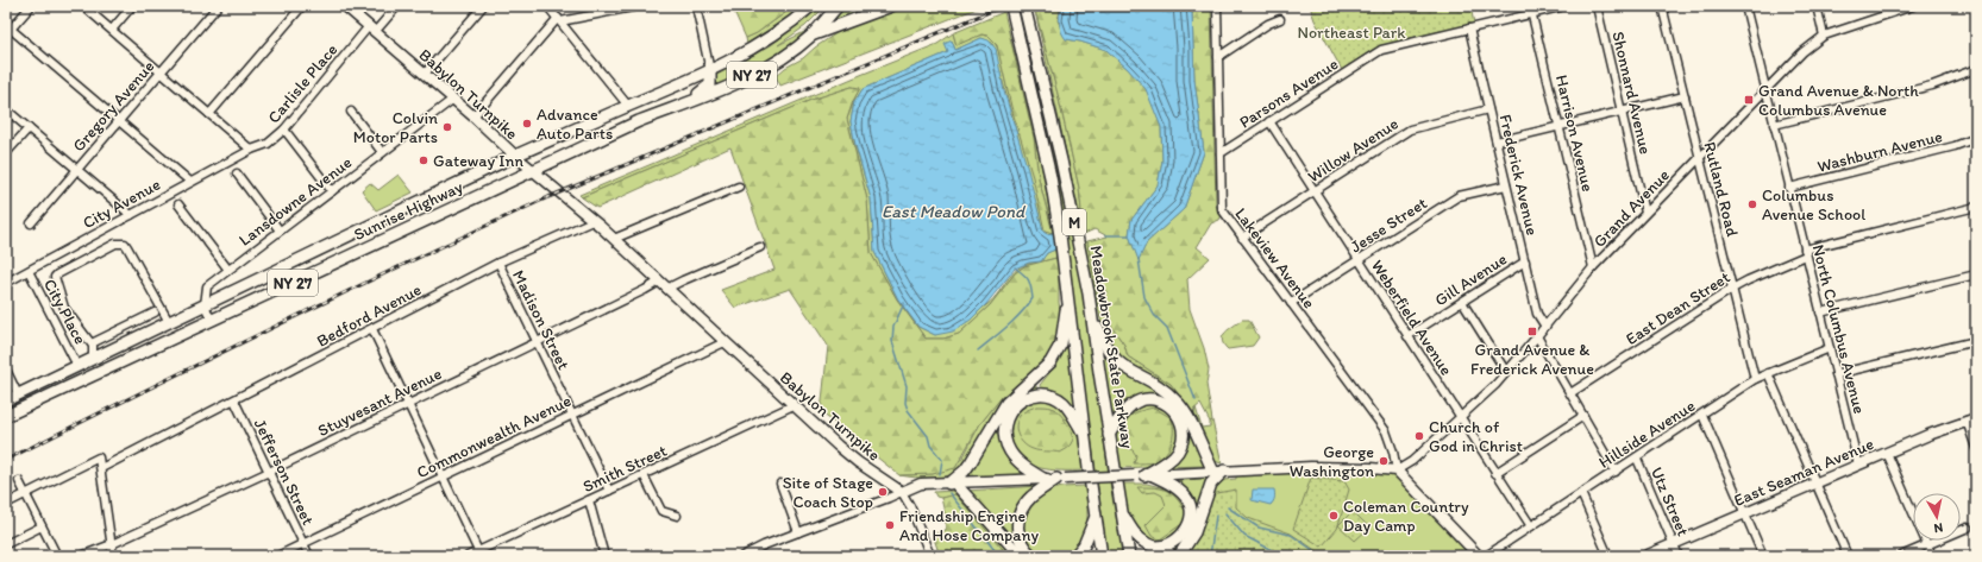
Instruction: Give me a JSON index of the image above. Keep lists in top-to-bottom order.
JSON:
{
  "streets": {
    "highway": [
      "NY 27",
      "Sunrise Highway",
      "M",
      "Meadowbrook State Parkway"
    ],
    "main road": ["Babylon Turnpike", "East Seaman Avenue"],
    "street": [
      "Carlisle Place",
      "Parsons Avenue",
      "Shonnard Avenue",
      "Gregory Avenue",
      "Harrison Avenue",
      "Willow Avenue",
      "Washburn Avenue",
      "Frederick Avenue",
      "Rutland Road",
      "Lansdowne Avenue",
      "City Avenue",
      "Grand Avenue",
      "Jesse Street",
      "Lakeview Avenue",
      "Gill Avenue",
      "East Dean Street",
      "City Place",
      "Bedford Avenue",
      "Weberfield Avenue",
      "Madison Street",
      "North Columbus Avenue",
      "Stuyvesant Avenue",
      "Hillside Avenue",
      "Commonwealth Avenue",
      "Smith Street",
      "Jefferson Street",
      "Utz Street"
    ]
  },
  "crossings": [
    ["Carlisle Place", "Babylon Turnpike"],
    ["Carlisle Place", "City Avenue"],
    ["Parsons Avenue", "Harrison Avenue"],
    ["Parsons Avenue", "Frederick Avenue"],
    ["Parsons Avenue", "Lakeview Avenue"],
    ["Parsons Avenue", "Weberfield Avenue"],
    ["Shonnard Avenue", "Grand Avenue"],
    ["Babylon Turnpike", "Lansdowne Avenue"],
    ["Babylon Turnpike", "Sunrise Highway"],
    ["Babylon Turnpike", "Bedford Avenue"],
    ["Babylon Turnpike", "Stuyvesant Avenue"],
    ["Babylon Turnpike", "Commonwealth Avenue"],
    ["Babylon Turnpike", "Smith Street"],
    ["Harrison Avenue", "Grand Avenue"],
    ["Willow Avenue", "Frederick Avenue"],
    ["Willow Avenue", "Lakeview Avenue"],
    ["Willow Avenue", "Weberfield Avenue"],
    ["Washburn Avenue", "North Columbus Avenue"],
    ["Frederick Avenue", "Grand Avenue"],
    ["Frederick Avenue", "Jesse Street"],
    ["Frederick Avenue", "Gill Avenue"],
    ["Rutland Road", "Grand Avenue"],
    ["Rutland Road", "East Dean Street"],
    ["Rutland Road", "Hillside Avenue"],
    ["Lansdowne Avenue", "Sunrise Highway"],
    ["City Avenue", "City Place"],
    ["Grand Avenue", "Lakeview Avenue"],
    ["Grand Avenue", "Weberfield Avenue"],
    ["Grand Avenue", "North Columbus Avenue"],
    ["Sunrise Highway", "City Place"],
    ["Jesse Street", "Lakeview Avenue"],
    ["Jesse Street", "Weberfield Avenue"],
    ["Gill Avenue", "Weberfield Avenue"],
    ["East Dean Street", "North Columbus Avenue"],
    ["Bedford Avenue", "Madison Street"],
    ["Bedford Avenue", "Jefferson Street"],
    ["Weberfield Avenue", "Hillside Avenue"],
    ["Madison Street", "Stuyvesant Avenue"],
    ["Madison Street", "Commonwealth Avenue"],
    ["Madison Street", "Smith Street"],
    ["North Columbus Avenue", "Hillside Avenue"],
    ["North Columbus Avenue", "East Seaman Avenue"],
    ["Stuyvesant Avenue", "Jefferson Street"],
    ["Hillside Avenue", "Utz Street"],
    ["Commonwealth Avenue", "Jefferson Street"],
    ["East Seaman Avenue", "Utz Street"]
  ],
  "water": ["East Meadow Pond"],
  "parks": ["Northeast Park"],
  "places": {
    "transit": ["Grand Avenue & North Columbus Avenue", "Grand Avenue & Frederick Avenue"],
    "other": [
      "Advance Auto Parts",
      "Colvin Motor Parts",
      "Gateway Inn",
      "Columbus Avenue School",
      "Church of God in Christ",
      "George Washington",
      "Site of Stage Coach Stop",
      "Coleman Country Day Camp",
      "Friendship Engine And Hose Company"
    ]
  },
  "north": "bottom"
}
